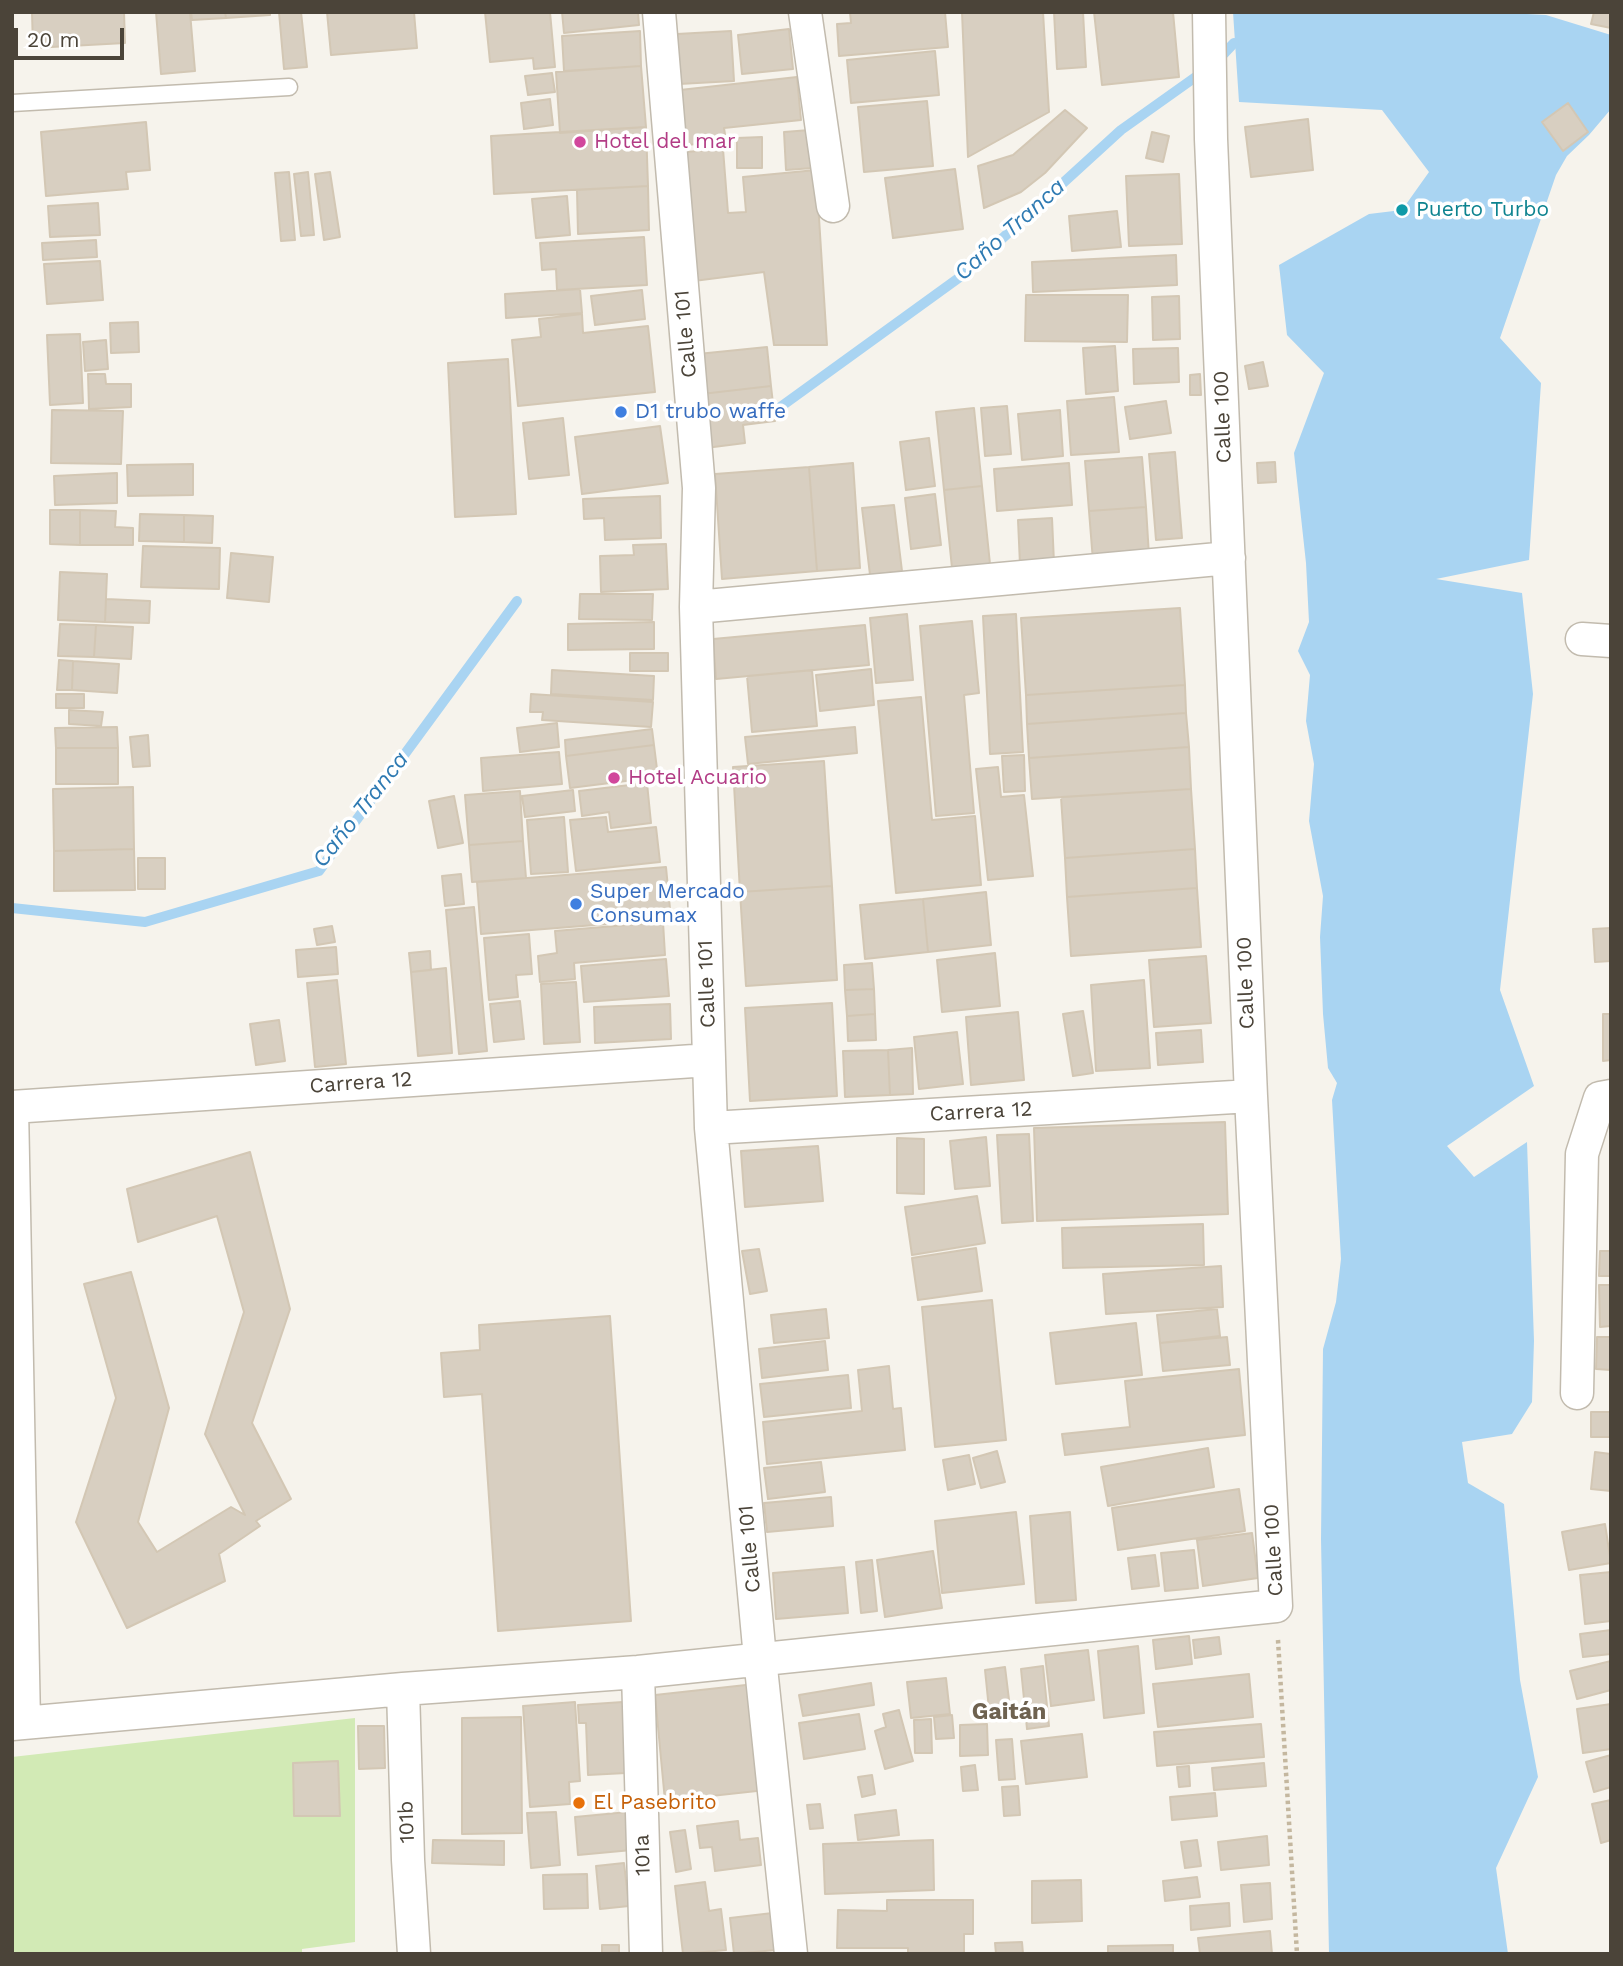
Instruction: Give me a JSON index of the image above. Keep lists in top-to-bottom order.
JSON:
{
  "streets": {
    "street": [
      "Calle 101",
      "Calle 100",
      "Carrera 12",
      "101b",
      "101a"
    ]
  },
  "crossings": [
    ["Calle 101", "Carrera 12"],
    ["Calle 100", "Carrera 12"]
  ],
  "districts": ["Gaitán"],
  "water": ["Caño Tranca"],
  "places": [
    "Hotel del mar",
    "Puerto Turbo",
    "D1 trubo waffe",
    "Hotel Acuario",
    "Super Mercado Consumax",
    "El Pasebrito"
  ],
  "scale_bar": "20 m"
}
